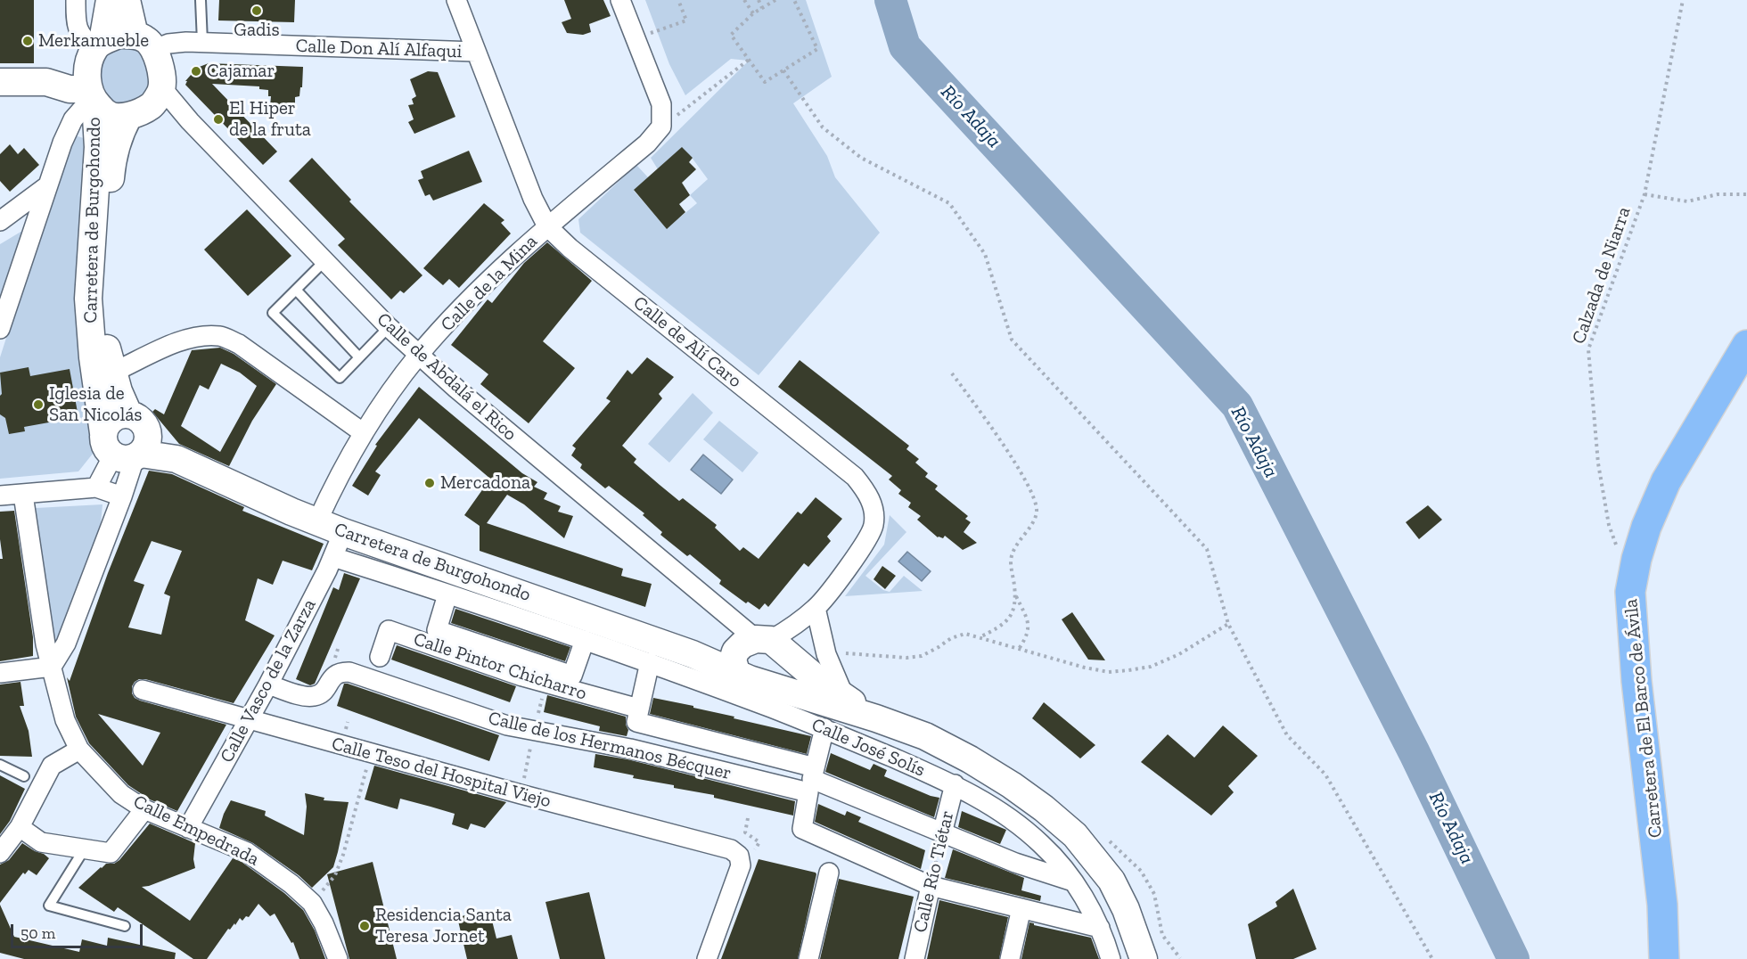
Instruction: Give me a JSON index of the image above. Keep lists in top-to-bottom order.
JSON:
{
  "streets": {
    "highway": ["Carretera de El Barco de Ávila"],
    "main road": ["Carretera de Burgohondo"],
    "street": [
      "Calle Don Alí Alfaqui",
      "Calle de la Mina",
      "Calle de Alí Caro",
      "Calle de Abdalá el Rico",
      "Calle Pintor Chicharro",
      "Calle Vasco de la Zarza",
      "Calle de los Hermanos Bécquer",
      "Calle José Solís",
      "Calle Teso del Hospital Viejo",
      "Calle Empedrada",
      "Calle Río Tiétar"
    ],
    "path": ["Calzada de Niarra"]
  },
  "crossings": [
    ["Calle Don Alí Alfaqui", "Carretera de Burgohondo"],
    ["Calle Don Alí Alfaqui", "Calle de Alí Caro"],
    ["Calle Don Alí Alfaqui", "Calle de Abdalá el Rico"],
    ["Carretera de Burgohondo", "Calle de la Mina"],
    ["Carretera de Burgohondo", "Calle de Alí Caro"],
    ["Carretera de Burgohondo", "Calle de Abdalá el Rico"],
    ["Carretera de Burgohondo", "Calle Vasco de la Zarza"],
    ["Calle de la Mina", "Calle de Alí Caro"],
    ["Calle de la Mina", "Calle de Abdalá el Rico"],
    ["Calle de Alí Caro", "Calle de Abdalá el Rico"],
    ["Calle Pintor Chicharro", "Calle de los Hermanos Bécquer"],
    ["Calle Vasco de la Zarza", "Calle de los Hermanos Bécquer"],
    ["Calle Vasco de la Zarza", "Calle José Solís"],
    ["Calle Vasco de la Zarza", "Calle Teso del Hospital Viejo"],
    ["Calle Vasco de la Zarza", "Calle Empedrada"],
    ["Calle de los Hermanos Bécquer", "Calle José Solís"],
    ["Calle de los Hermanos Bécquer", "Calle Río Tiétar"],
    ["Calle José Solís", "Calle Río Tiétar"]
  ],
  "water": ["Río Adaja"],
  "places": [
    "Gadis",
    "Merkamueble",
    "Cajamar",
    "El Hiper de la fruta",
    "Iglesia de San Nicolás",
    "Mercadona",
    "Residencia Santa Teresa Jornet"
  ],
  "scale_bar": "50 m"
}
